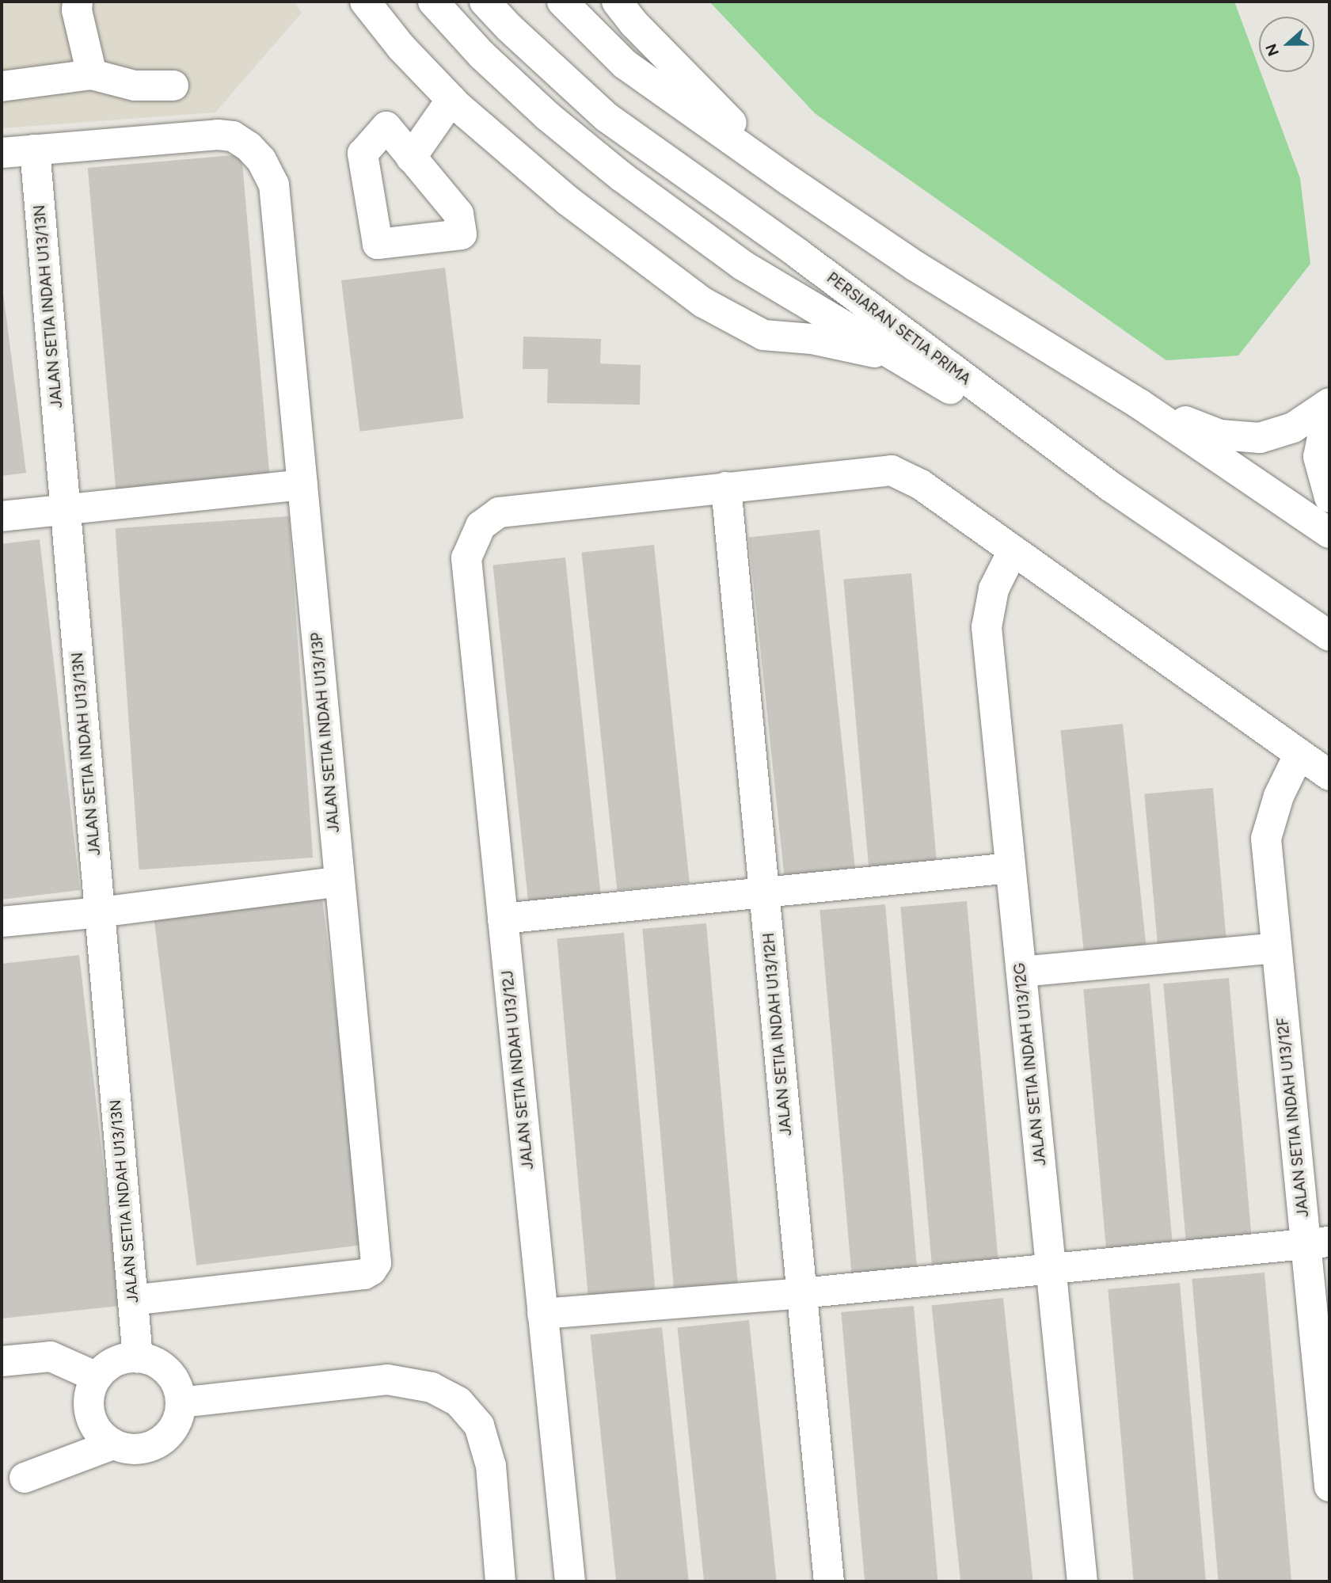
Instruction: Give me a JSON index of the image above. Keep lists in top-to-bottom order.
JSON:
{
  "streets": {
    "street": [
      "JALAN SETIA INDAH U13/13N",
      "PERSIARAN SETIA PRIMA",
      "JALAN SETIA INDAH U13/13P",
      "JALAN SETIA INDAH U13/12H",
      "JALAN SETIA INDAH U13/12G",
      "JALAN SETIA INDAH U13/12J",
      "JALAN SETIA INDAH U13/12F"
    ]
  },
  "crossings": [
    ["JALAN SETIA INDAH U13/13N", "JALAN SETIA INDAH U13/13P"],
    ["JALAN SETIA INDAH U13/12H", "JALAN SETIA INDAH U13/12J"]
  ],
  "north": "left"
}
